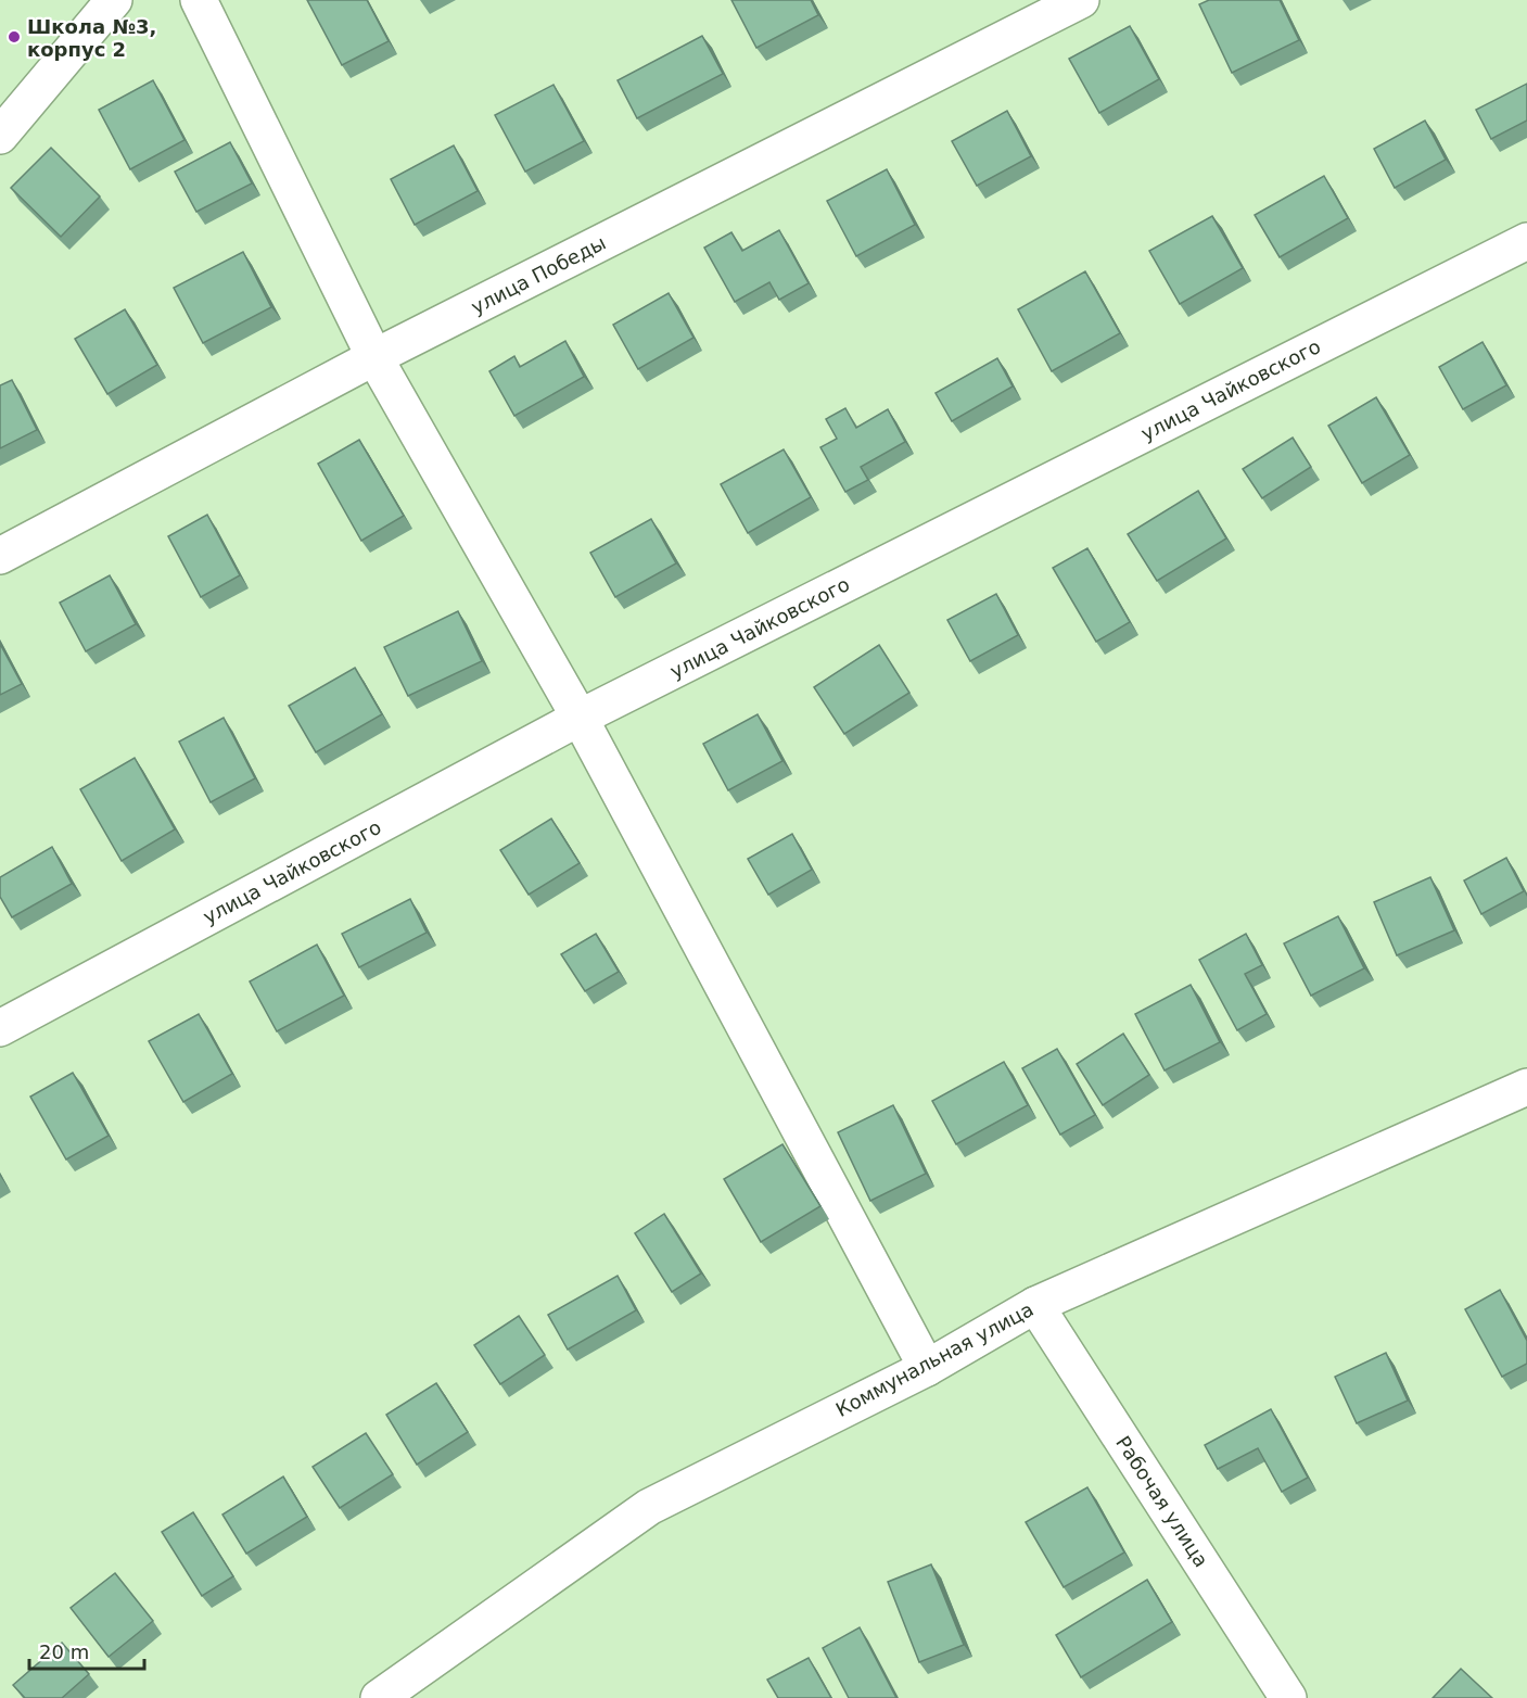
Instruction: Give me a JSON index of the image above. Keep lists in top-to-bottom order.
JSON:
{
  "streets": {
    "street": [
      "улица Победы",
      "улица Чайковского",
      "Коммунальная улица",
      "Рабочая улица"
    ]
  },
  "crossings": [
    ["Коммунальная улица", "Рабочая улица"]
  ],
  "places": ["Школа №3, корпус 2"],
  "scale_bar": "20 m"
}
